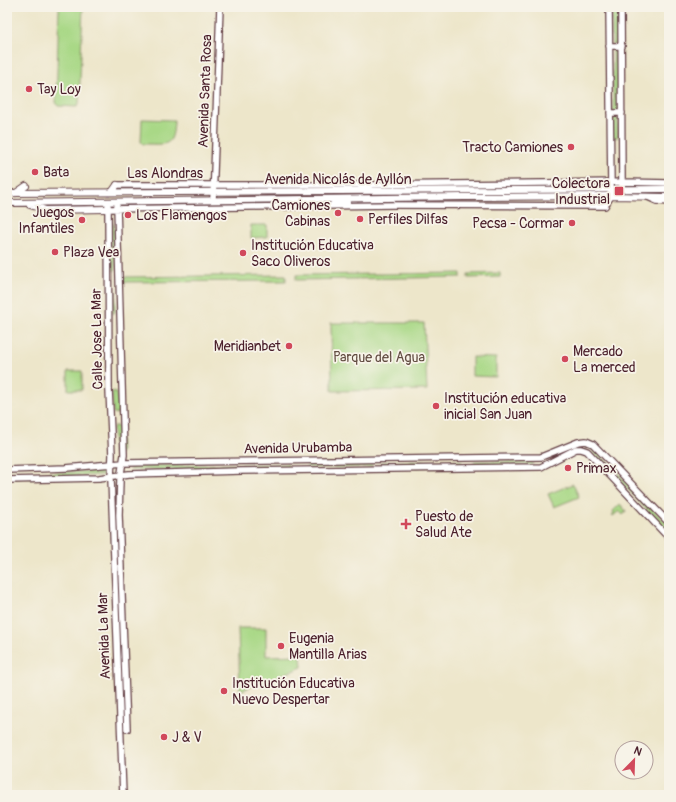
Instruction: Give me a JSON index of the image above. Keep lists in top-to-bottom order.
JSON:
{
  "streets": {
    "main road": ["Avenida Nicolás de Ayllón"],
    "street": [
      "Avenida Santa Rosa",
      "Las Alondras",
      "Calle Jose La Mar",
      "Avenida Urubamba",
      "Avenida La Mar"
    ]
  },
  "crossings": [
    ["Avenida Santa Rosa", "Las Alondras"],
    ["Avenida Santa Rosa", "Avenida Nicolás de Ayllón"],
    ["Las Alondras", "Avenida Nicolás de Ayllón"],
    ["Avenida Nicolás de Ayllón", "Calle Jose La Mar"],
    ["Calle Jose La Mar", "Avenida Urubamba"],
    ["Calle Jose La Mar", "Avenida La Mar"],
    ["Avenida Urubamba", "Avenida La Mar"]
  ],
  "parks": ["Parque del Agua"],
  "places": {
    "other": [
      "Tay Loy",
      "Tracto Camiones",
      "Bata",
      "Camiones Cabinas",
      "Los Flamengos",
      "Perfiles Dilfas",
      "Juegos Infantiles",
      "Pecsa - Cormar",
      "Plaza Vea",
      "Institución Educativa Saco Oliveros",
      "Meridianbet",
      "Mercado La merced",
      "Institución educativa inicial San Juan",
      "Primax",
      "Eugenia Mantilla Arias",
      "Institución Educativa Nuevo Despertar",
      "J & V"
    ],
    "transit": ["Colectora Industrial"],
    "health": ["Puesto de Salud Ate"]
  },
  "north": "top right"
}
